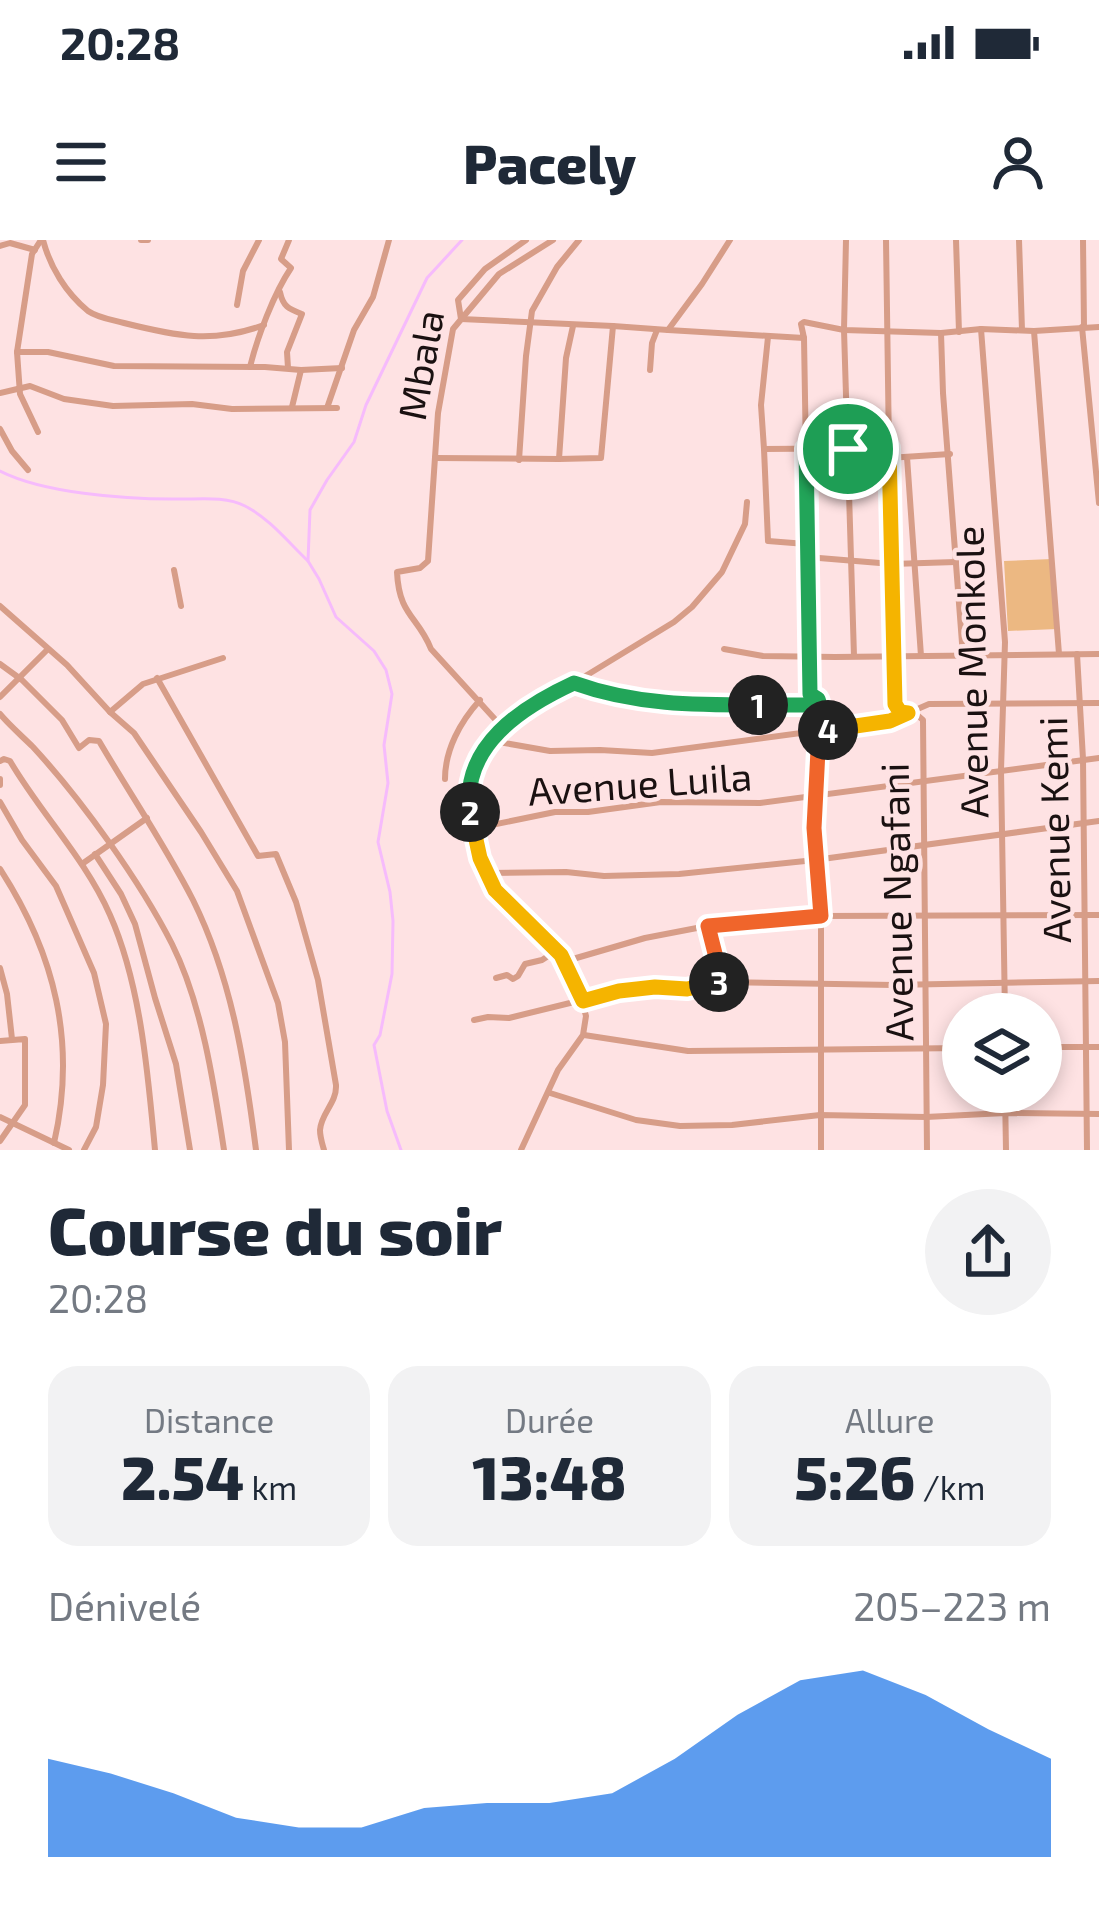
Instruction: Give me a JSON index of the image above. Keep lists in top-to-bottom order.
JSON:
{
  "streets": {
    "street": [
      "Mbala",
      "Avenue Monkole",
      "Avenue Luila",
      "Avenue Kemi",
      "Avenue Ngafani"
    ]
  },
  "crossings": [
    ["Avenue Monkole", "Avenue Luila"],
    ["Avenue Luila", "Avenue Kemi"],
    ["Avenue Luila", "Avenue Ngafani"]
  ],
  "page": {
    "status": "20:28",
    "header": "Pacely",
    "pins": [
      "1",
      "4",
      "2",
      "3"
    ],
    "heading": ["Course du soir", "20:28"],
    "stats": [
      ["Distance", "2.54 km"],
      ["Durée", "13:48"],
      ["Allure", "5:26 /km"]
    ],
    "chart": ["Dénivelé", "205–223 m"]
  }
}
